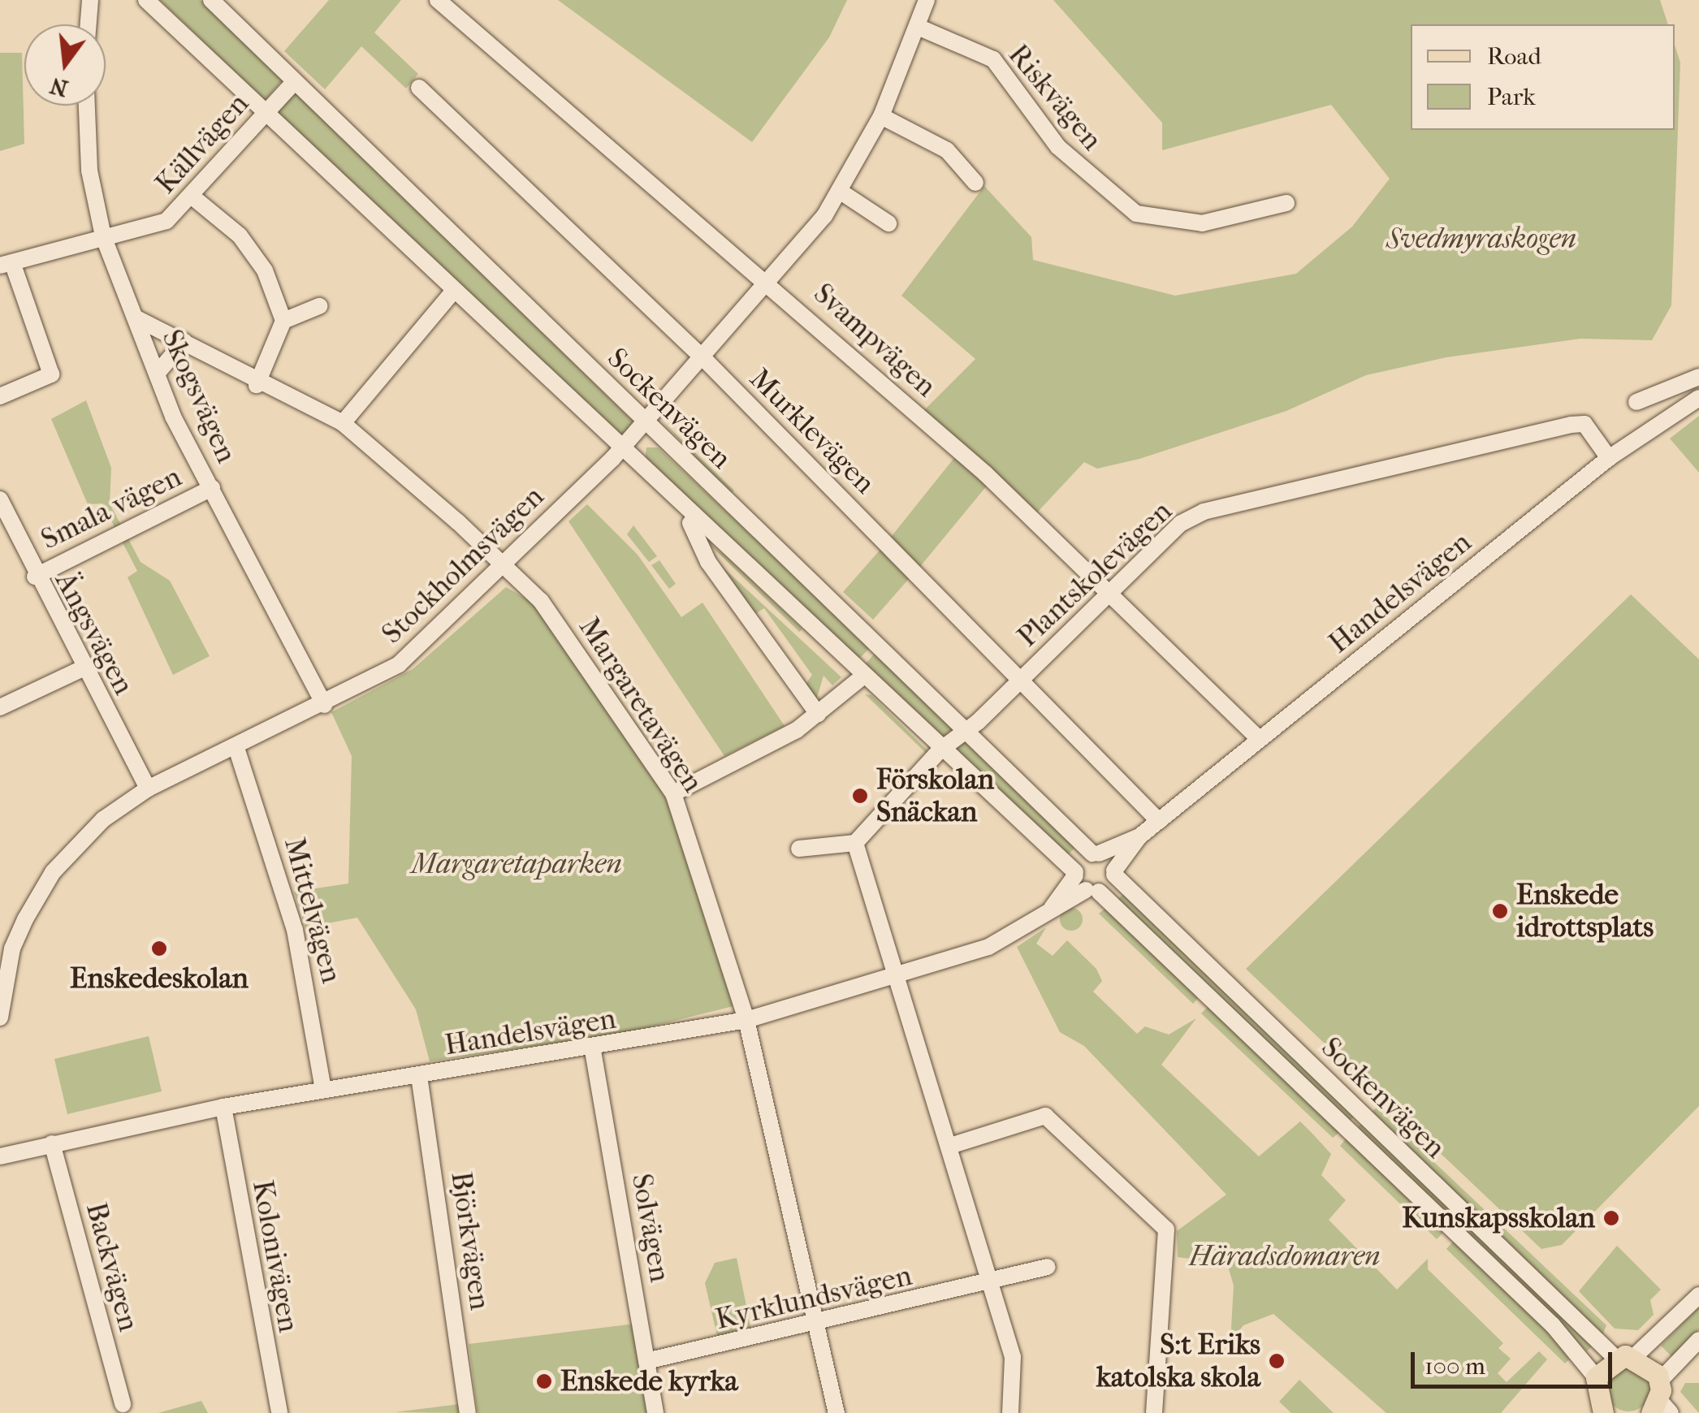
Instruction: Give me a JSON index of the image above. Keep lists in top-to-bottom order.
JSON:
{
  "streets": {
    "street": [
      "Riskvägen",
      "Källvägen",
      "Svampvägen",
      "Skogsvägen",
      "Sockenvägen",
      "Murklevägen",
      "Smala vägen",
      "Stockholmsvägen",
      "Plantskolevägen",
      "Handelsvägen",
      "Ängsvägen",
      "Margaretavägen",
      "Mittelvägen",
      "Solvägen",
      "Björkvägen",
      "Kolonivägen",
      "Backvägen",
      "Kyrklundsvägen"
    ]
  },
  "crossings": [
    ["Riskvägen", "Stockholmsvägen"],
    ["Källvägen", "Skogsvägen"],
    ["Källvägen", "Sockenvägen"],
    ["Svampvägen", "Stockholmsvägen"],
    ["Svampvägen", "Plantskolevägen"],
    ["Svampvägen", "Handelsvägen"],
    ["Skogsvägen", "Smala vägen"],
    ["Skogsvägen", "Stockholmsvägen"],
    ["Skogsvägen", "Margaretavägen"],
    ["Sockenvägen", "Stockholmsvägen"],
    ["Sockenvägen", "Plantskolevägen"],
    ["Sockenvägen", "Handelsvägen"],
    ["Murklevägen", "Stockholmsvägen"],
    ["Murklevägen", "Plantskolevägen"],
    ["Murklevägen", "Handelsvägen"],
    ["Smala vägen", "Ängsvägen"],
    ["Stockholmsvägen", "Ängsvägen"],
    ["Stockholmsvägen", "Margaretavägen"],
    ["Stockholmsvägen", "Mittelvägen"],
    ["Plantskolevägen", "Handelsvägen"],
    ["Handelsvägen", "Margaretavägen"],
    ["Handelsvägen", "Mittelvägen"],
    ["Handelsvägen", "Solvägen"],
    ["Handelsvägen", "Björkvägen"],
    ["Handelsvägen", "Kolonivägen"],
    ["Handelsvägen", "Backvägen"],
    ["Margaretavägen", "Kyrklundsvägen"],
    ["Solvägen", "Kyrklundsvägen"]
  ],
  "parks": ["Svedmyraskogen", "Margaretaparken", "Häradsdomaren"],
  "places": [
    "Förskolan Snäckan",
    "Enskede idrottsplats",
    "Enskedeskolan",
    "Kunskapsskolan",
    "S:t Eriks katolska skola",
    "Enskede kyrka"
  ],
  "legend": ["Road", "Park"],
  "scale_bar": "100 m",
  "north": "bottom"
}
